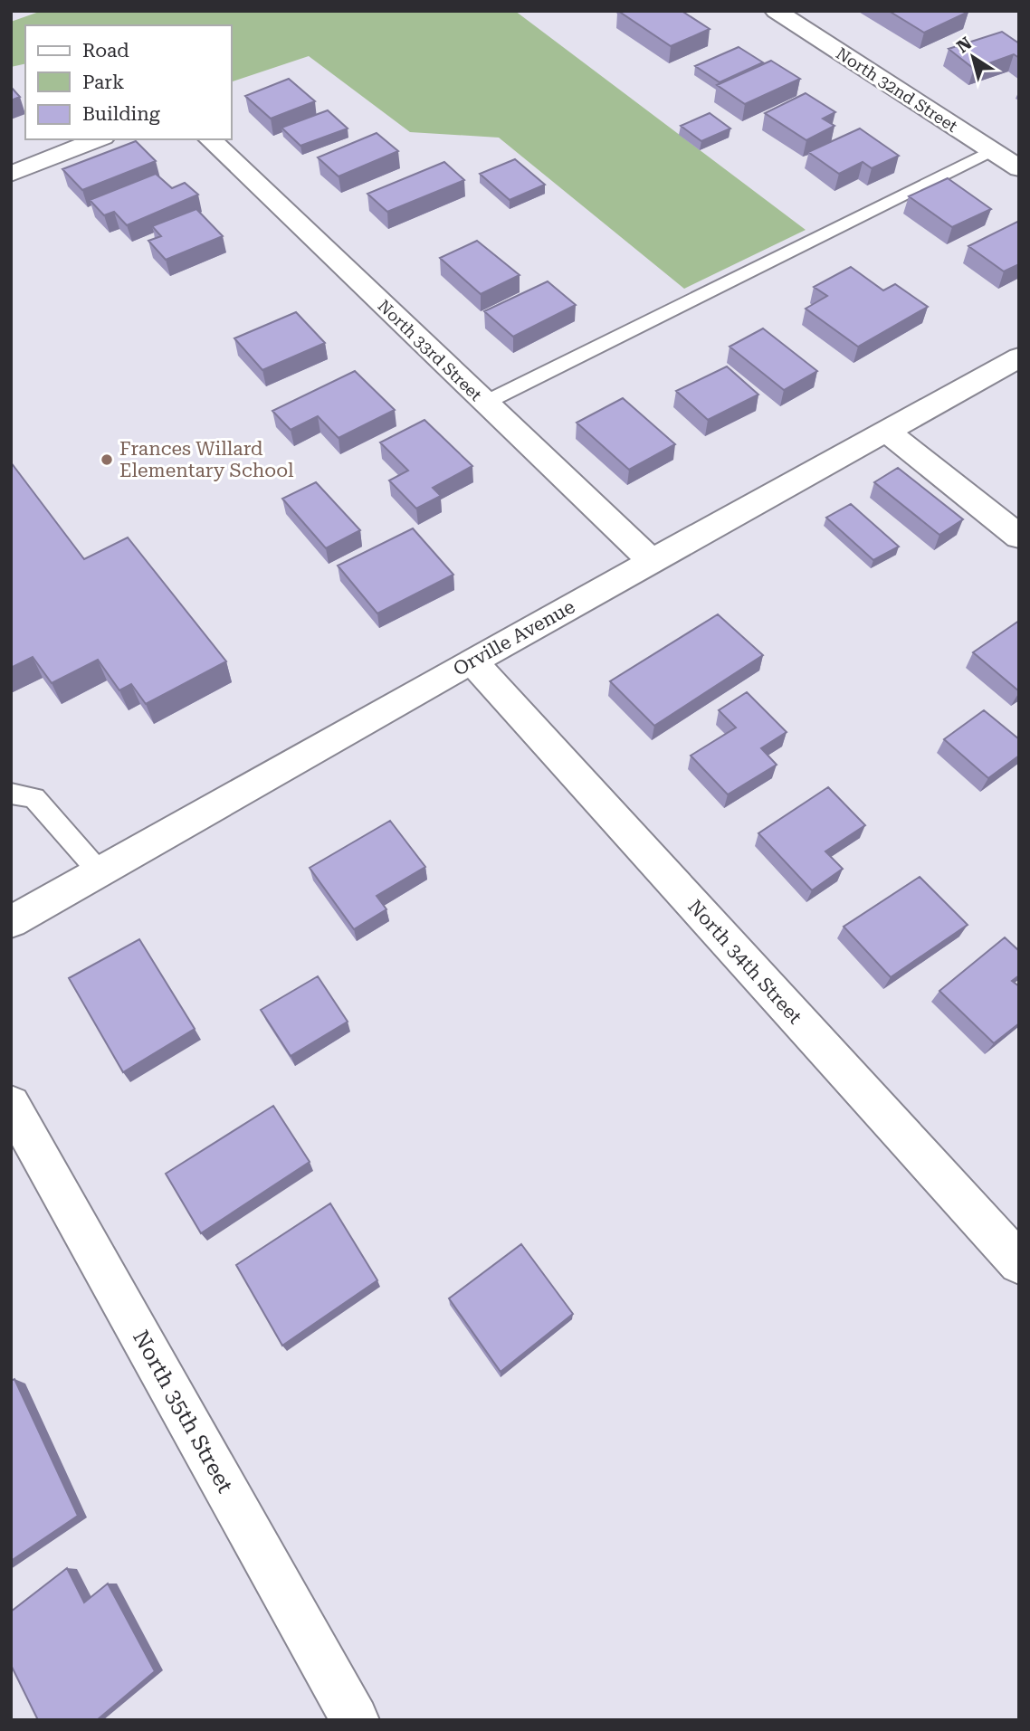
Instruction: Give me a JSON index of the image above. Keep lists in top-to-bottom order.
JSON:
{
  "streets": {
    "street": [
      "North 32nd Street",
      "North 33rd Street",
      "Orville Avenue",
      "North 34th Street",
      "North 35th Street"
    ]
  },
  "crossings": [
    ["North 33rd Street", "Orville Avenue"],
    ["Orville Avenue", "North 34th Street"]
  ],
  "places": ["Frances Willard Elementary School"],
  "legend": ["Road", "Park", "Building"],
  "north": "top left"
}
